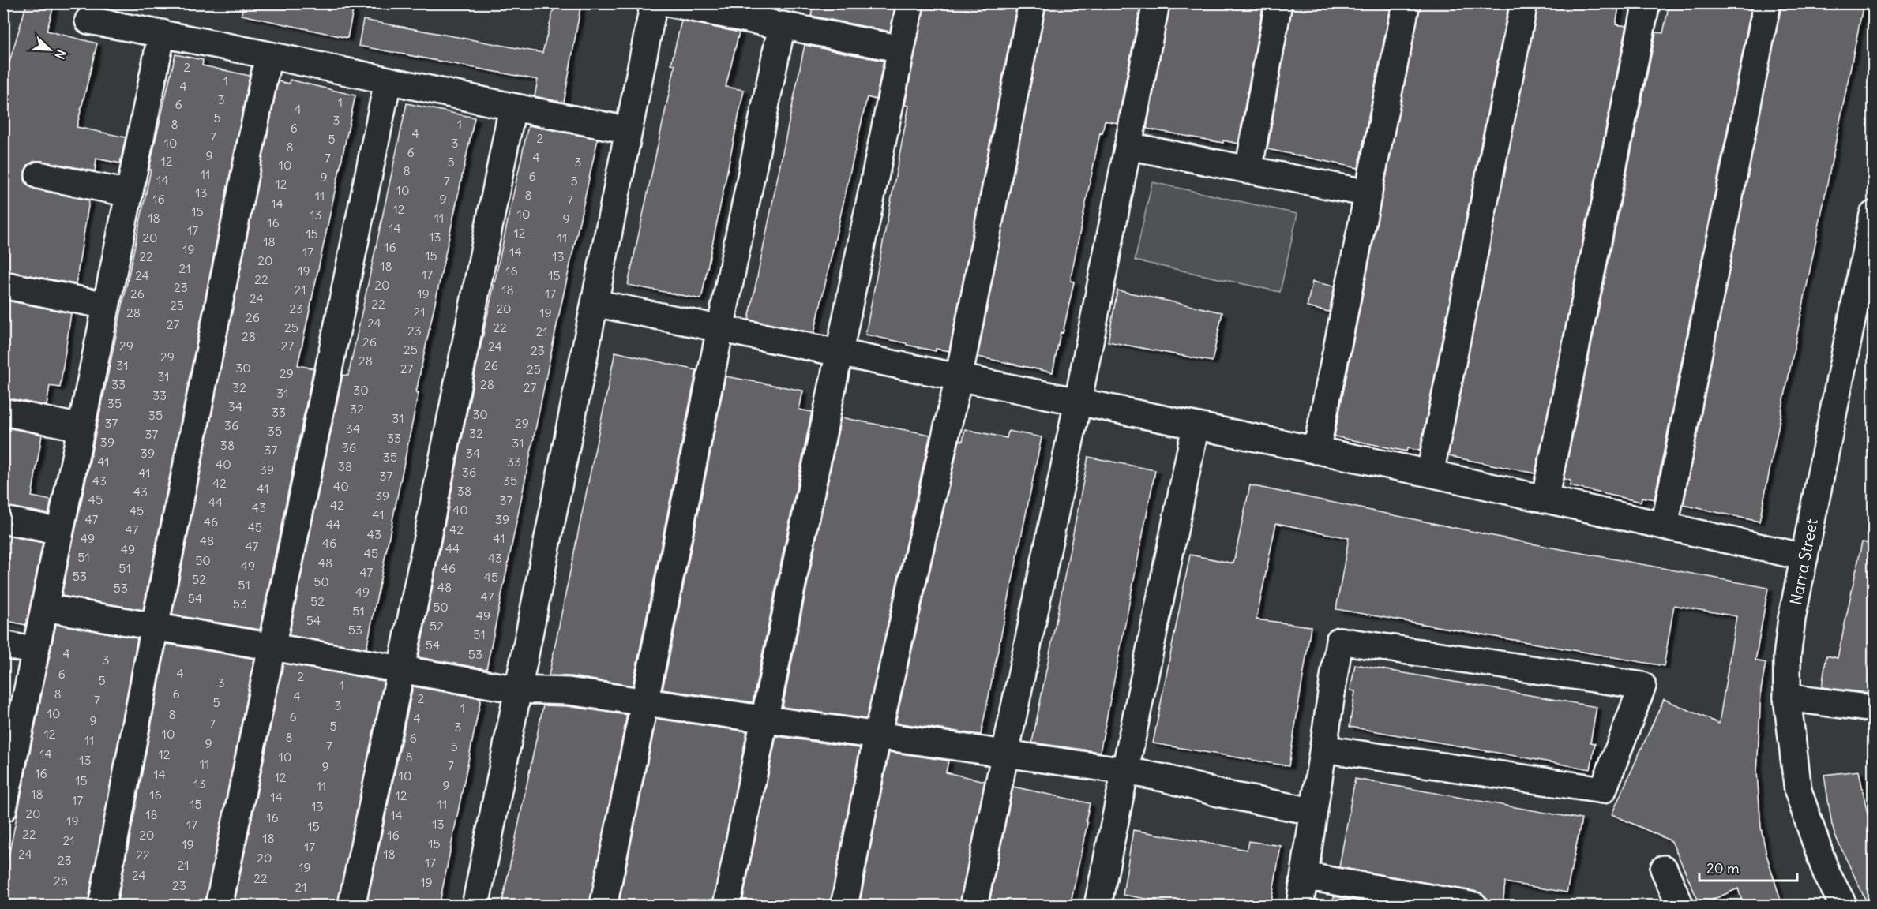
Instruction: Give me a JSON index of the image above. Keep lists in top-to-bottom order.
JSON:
{
  "streets": {
    "street": ["Narra Street"]
  },
  "house_numbers": [
    "2",
    "1",
    "4",
    "3",
    "1",
    "6",
    "4",
    "5",
    "3",
    "8",
    "1",
    "6",
    "4",
    "7",
    "2",
    "5",
    "10",
    "3",
    "8",
    "6",
    "9",
    "4",
    "7",
    "12",
    "5",
    "3",
    "10",
    "8",
    "11",
    "6",
    "9",
    "14",
    "7",
    "5",
    "12",
    "10",
    "13",
    "8",
    "11",
    "16",
    "9",
    "7",
    "14",
    "12",
    "15",
    "10",
    "13",
    "18",
    "11",
    "9",
    "16",
    "14",
    "17",
    "12",
    "15",
    "13",
    "20",
    "11",
    "18",
    "16",
    "19",
    "17",
    "14",
    "15",
    "22",
    "13",
    "20",
    "18",
    "21",
    "19",
    "16",
    "17",
    "24",
    "15",
    "22",
    "20",
    "23",
    "21",
    "18",
    "26",
    "19",
    "17",
    "24",
    "22",
    "25",
    "23",
    "20",
    "21",
    "28",
    "19",
    "26",
    "24",
    "27",
    "25",
    "22",
    "23",
    "21",
    "28",
    "26",
    "29",
    "27",
    "24",
    "25",
    "23",
    "29",
    "28",
    "31",
    "26",
    "30",
    "27",
    "25",
    "29",
    "31",
    "33",
    "28",
    "32",
    "27",
    "30",
    "31",
    "33",
    "35",
    "34",
    "32",
    "33",
    "30",
    "35",
    "31",
    "37",
    "29",
    "36",
    "34",
    "35",
    "32",
    "37",
    "33",
    "39",
    "31",
    "38",
    "36",
    "37",
    "39",
    "34",
    "35",
    "41",
    "33",
    "40",
    "38",
    "39",
    "36",
    "41",
    "37",
    "43",
    "35",
    "42",
    "40",
    "41",
    "38",
    "43",
    "39",
    "45",
    "37",
    "44",
    "42",
    "43",
    "40",
    "45",
    "41",
    "47",
    "39",
    "46",
    "44",
    "45",
    "47",
    "42",
    "43",
    "49",
    "41",
    "48",
    "46",
    "47",
    "44",
    "49",
    "45",
    "51",
    "43",
    "50",
    "48",
    "49",
    "51",
    "46",
    "47",
    "53",
    "45",
    "52",
    "50",
    "51",
    "48",
    "53",
    "49",
    "47",
    "54",
    "52",
    "53",
    "50",
    "51",
    "49",
    "54",
    "52",
    "53",
    "51",
    "54",
    "4",
    "53",
    "3",
    "4",
    "6",
    "2",
    "5",
    "3",
    "1",
    "8",
    "6",
    "4",
    "2",
    "7",
    "5",
    "3",
    "1",
    "10",
    "8",
    "6",
    "4",
    "9",
    "7",
    "5",
    "3",
    "12",
    "10",
    "8",
    "6",
    "11",
    "9",
    "7",
    "5",
    "14",
    "12",
    "10",
    "8",
    "13",
    "11",
    "7",
    "9",
    "16",
    "14",
    "10",
    "12",
    "15",
    "13",
    "9",
    "11",
    "18",
    "16",
    "12",
    "14",
    "17",
    "15",
    "11",
    "13",
    "20",
    "18",
    "14",
    "16",
    "19",
    "13",
    "17",
    "15",
    "22",
    "20",
    "16",
    "18",
    "21",
    "15",
    "19",
    "17",
    "24",
    "18",
    "22",
    "20",
    "23",
    "17",
    "21",
    "19",
    "24",
    "22",
    "25",
    "19",
    "23",
    "21"
  ],
  "scale_bar": "20 m",
  "north": "bottom right"
}
